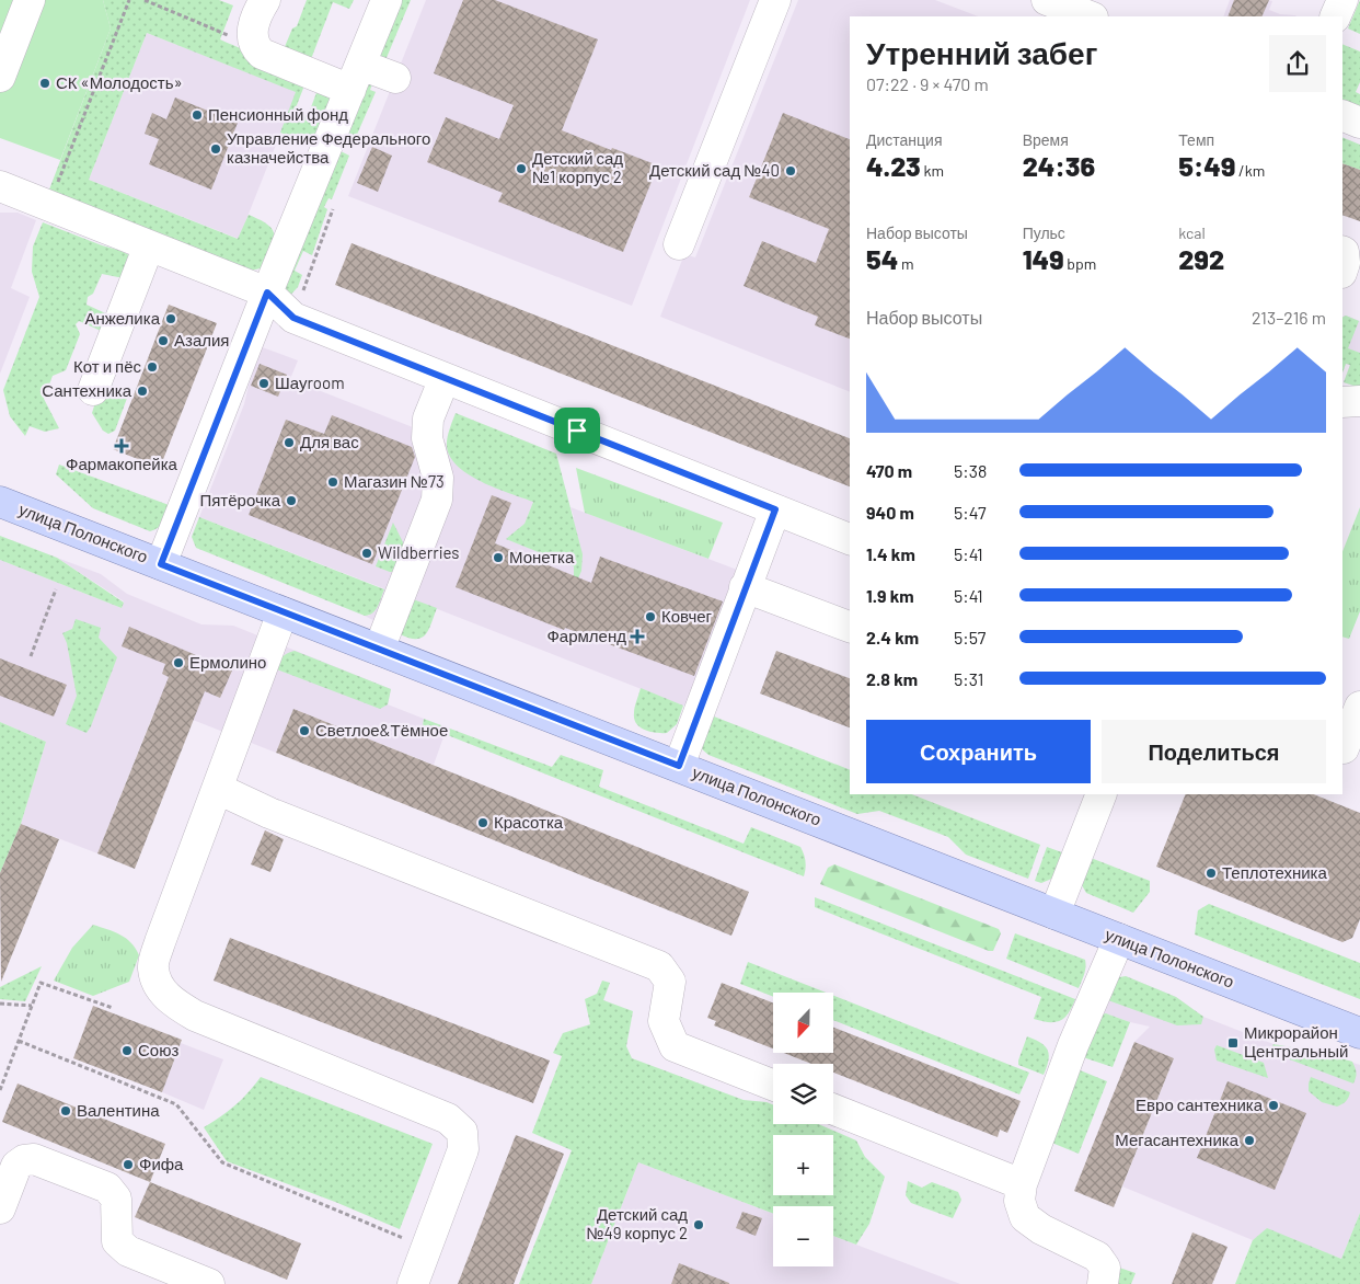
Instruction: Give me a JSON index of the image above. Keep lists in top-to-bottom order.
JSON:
{
  "streets": {
    "main road": ["улица Полонского"]
  },
  "places": {
    "other": [
      "СК «Молодость»",
      "Пенсионный фонд",
      "Управление Федерального казначейства",
      "Детский сад №1 корпус 2",
      "Детский сад №40",
      "Анжелика",
      "Азалия",
      "Кот и пёс",
      "Шауroom",
      "Сантехника",
      "Для вас",
      "Магазин №73",
      "Пятёрочка",
      "Wildberries",
      "Монетка",
      "Ковчег",
      "Ермолино",
      "Светлое&Тёмное",
      "Красотка",
      "Теплотехника",
      "Союз",
      "Евро сантехника",
      "Валентина",
      "Мегасантехника",
      "Фифа",
      "Детский сад №49 корпус 2"
    ],
    "health": ["Фармакопейка", "Фармленд"],
    "transit": ["Микрорайон Центральный"]
  },
  "north": "bottom",
  "page": {
    "heading": ["Утренний забег", "07:22 · 9 × 470 m"],
    "stats": [
      ["Дистанция", "4.23 km"],
      ["Время", "24:36"],
      ["Темп", "5:49 /km"],
      ["Набор высоты", "54 m"],
      ["Пульс", "149 bpm"],
      ["kcal", "292"]
    ],
    "chart": ["Набор высоты", "213–216 m"],
    "list": [
      {
        "name": "470 m",
        "note": "5:38"
      },
      {
        "name": "940 m",
        "note": "5:47"
      },
      {
        "name": "1.4 km",
        "note": "5:41"
      },
      {
        "name": "1.9 km",
        "note": "5:41"
      },
      {
        "name": "2.4 km",
        "note": "5:57"
      },
      {
        "name": "2.8 km",
        "note": "5:31"
      }
    ],
    "buttons": ["Сохранить", "Поделиться"],
    "map_buttons": ["+", "−"]
  }
}
